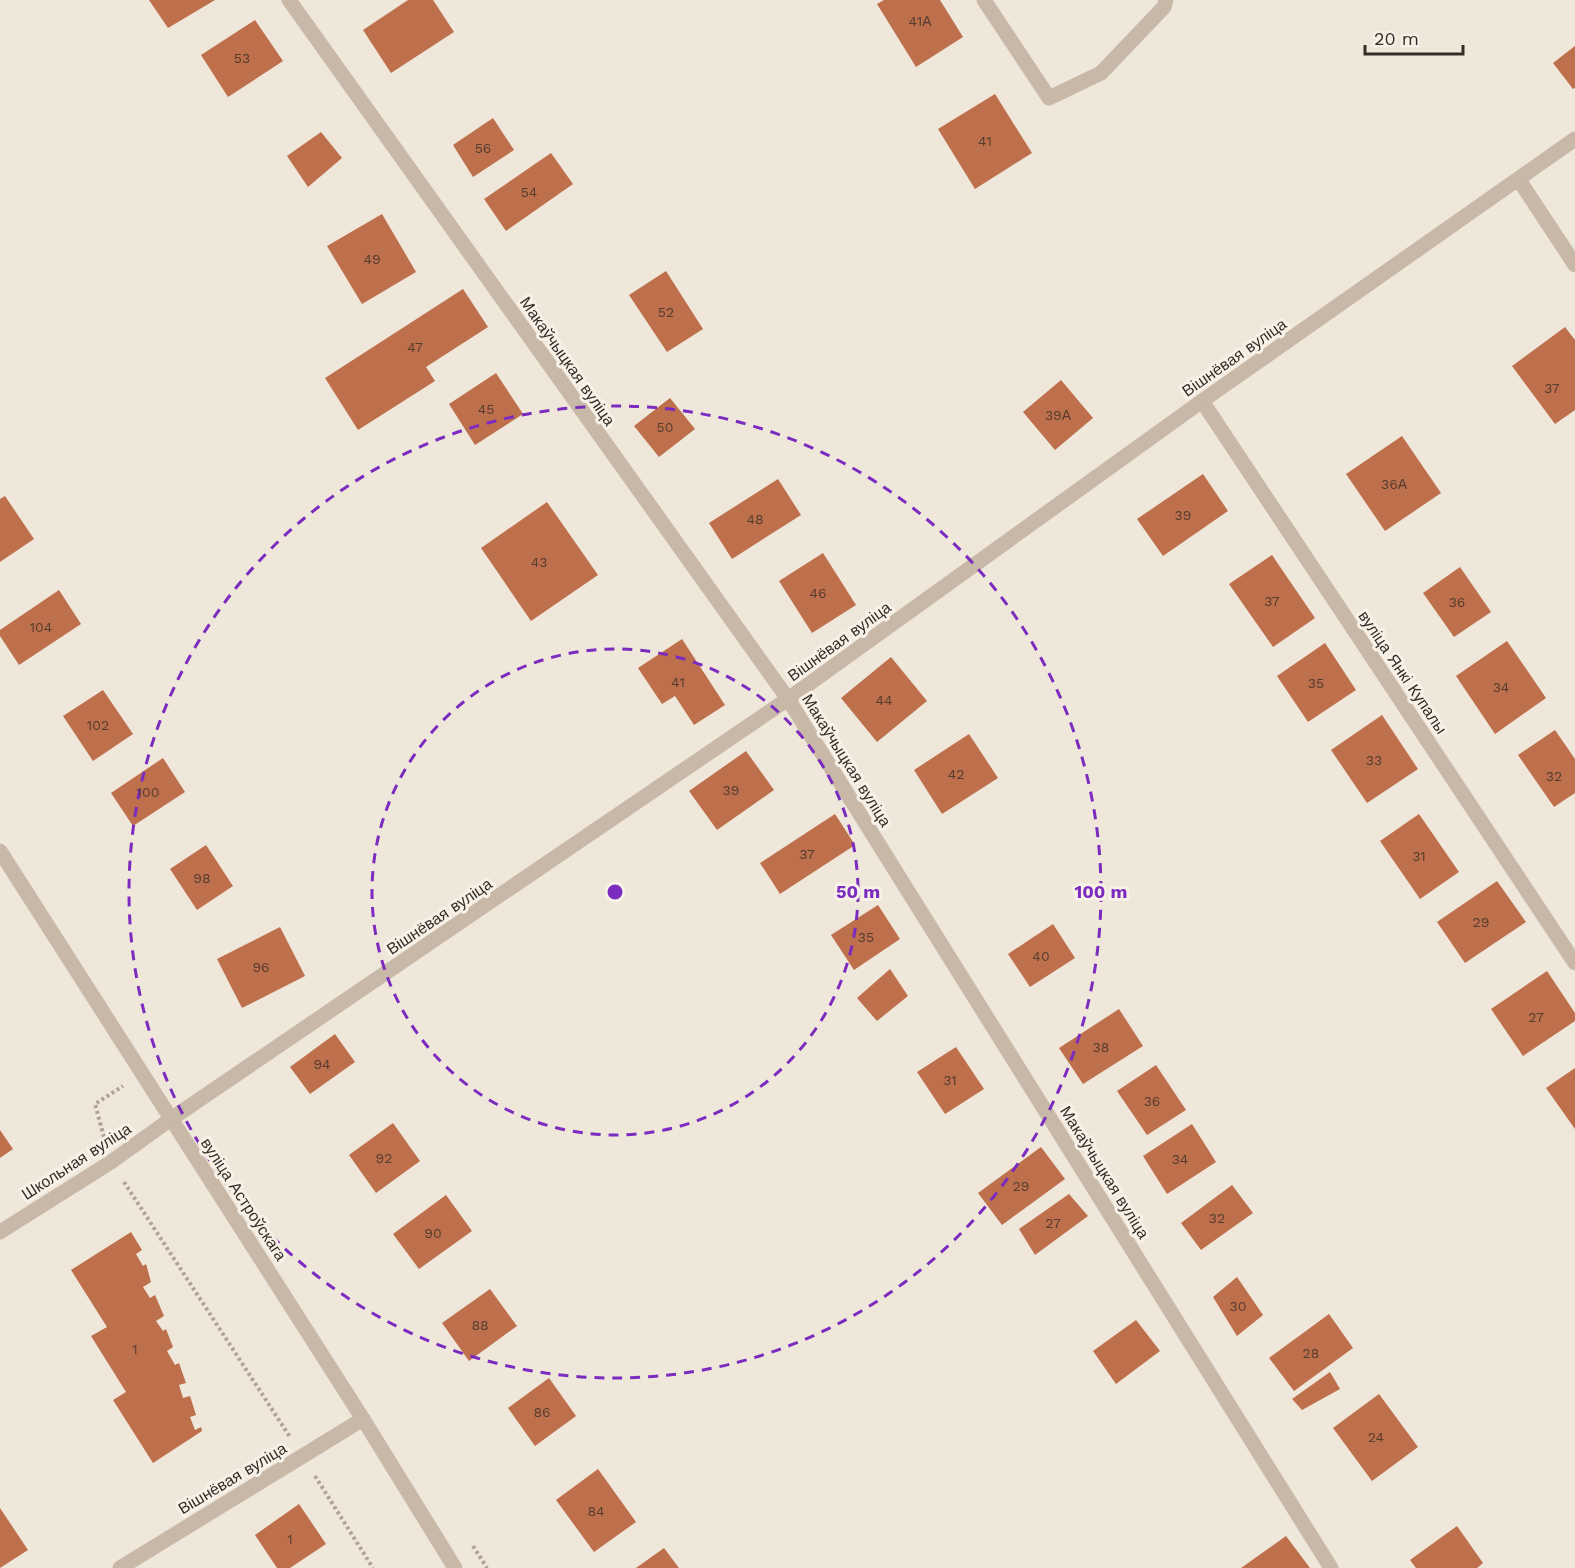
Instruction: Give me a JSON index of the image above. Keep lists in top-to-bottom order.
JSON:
{
  "streets": {
    "street": [
      "Вішнёвая вуліца",
      "Макаўчыцкая вуліца",
      "вуліца Янкі Купалы",
      "Школьная вуліца",
      "вуліца Астроўскага"
    ]
  },
  "crossings": [
    ["Вішнёвая вуліца", "Макаўчыцкая вуліца"],
    ["Вішнёвая вуліца", "вуліца Янкі Купалы"],
    ["Вішнёвая вуліца", "Школьная вуліца"],
    ["Вішнёвая вуліца", "вуліца Астроўскага"],
    ["Школьная вуліца", "вуліца Астроўскага"]
  ],
  "house_numbers": [
    "41А",
    "53",
    "41",
    "56",
    "54",
    "49",
    "52",
    "47",
    "37",
    "45",
    "39А",
    "50",
    "36А",
    "39",
    "48",
    "43",
    "46",
    "37",
    "36",
    "104",
    "41",
    "35",
    "34",
    "44",
    "102",
    "33",
    "42",
    "32",
    "39",
    "100",
    "37",
    "31",
    "98",
    "29",
    "35",
    "40",
    "96",
    "27",
    "38",
    "94",
    "31",
    "36",
    "92",
    "34",
    "29",
    "32",
    "27",
    "90",
    "30",
    "88",
    "1",
    "28",
    "86",
    "24",
    "84",
    "1"
  ],
  "scale_bar": "20 m",
  "rings": ["50 m", "100 m"]
}
